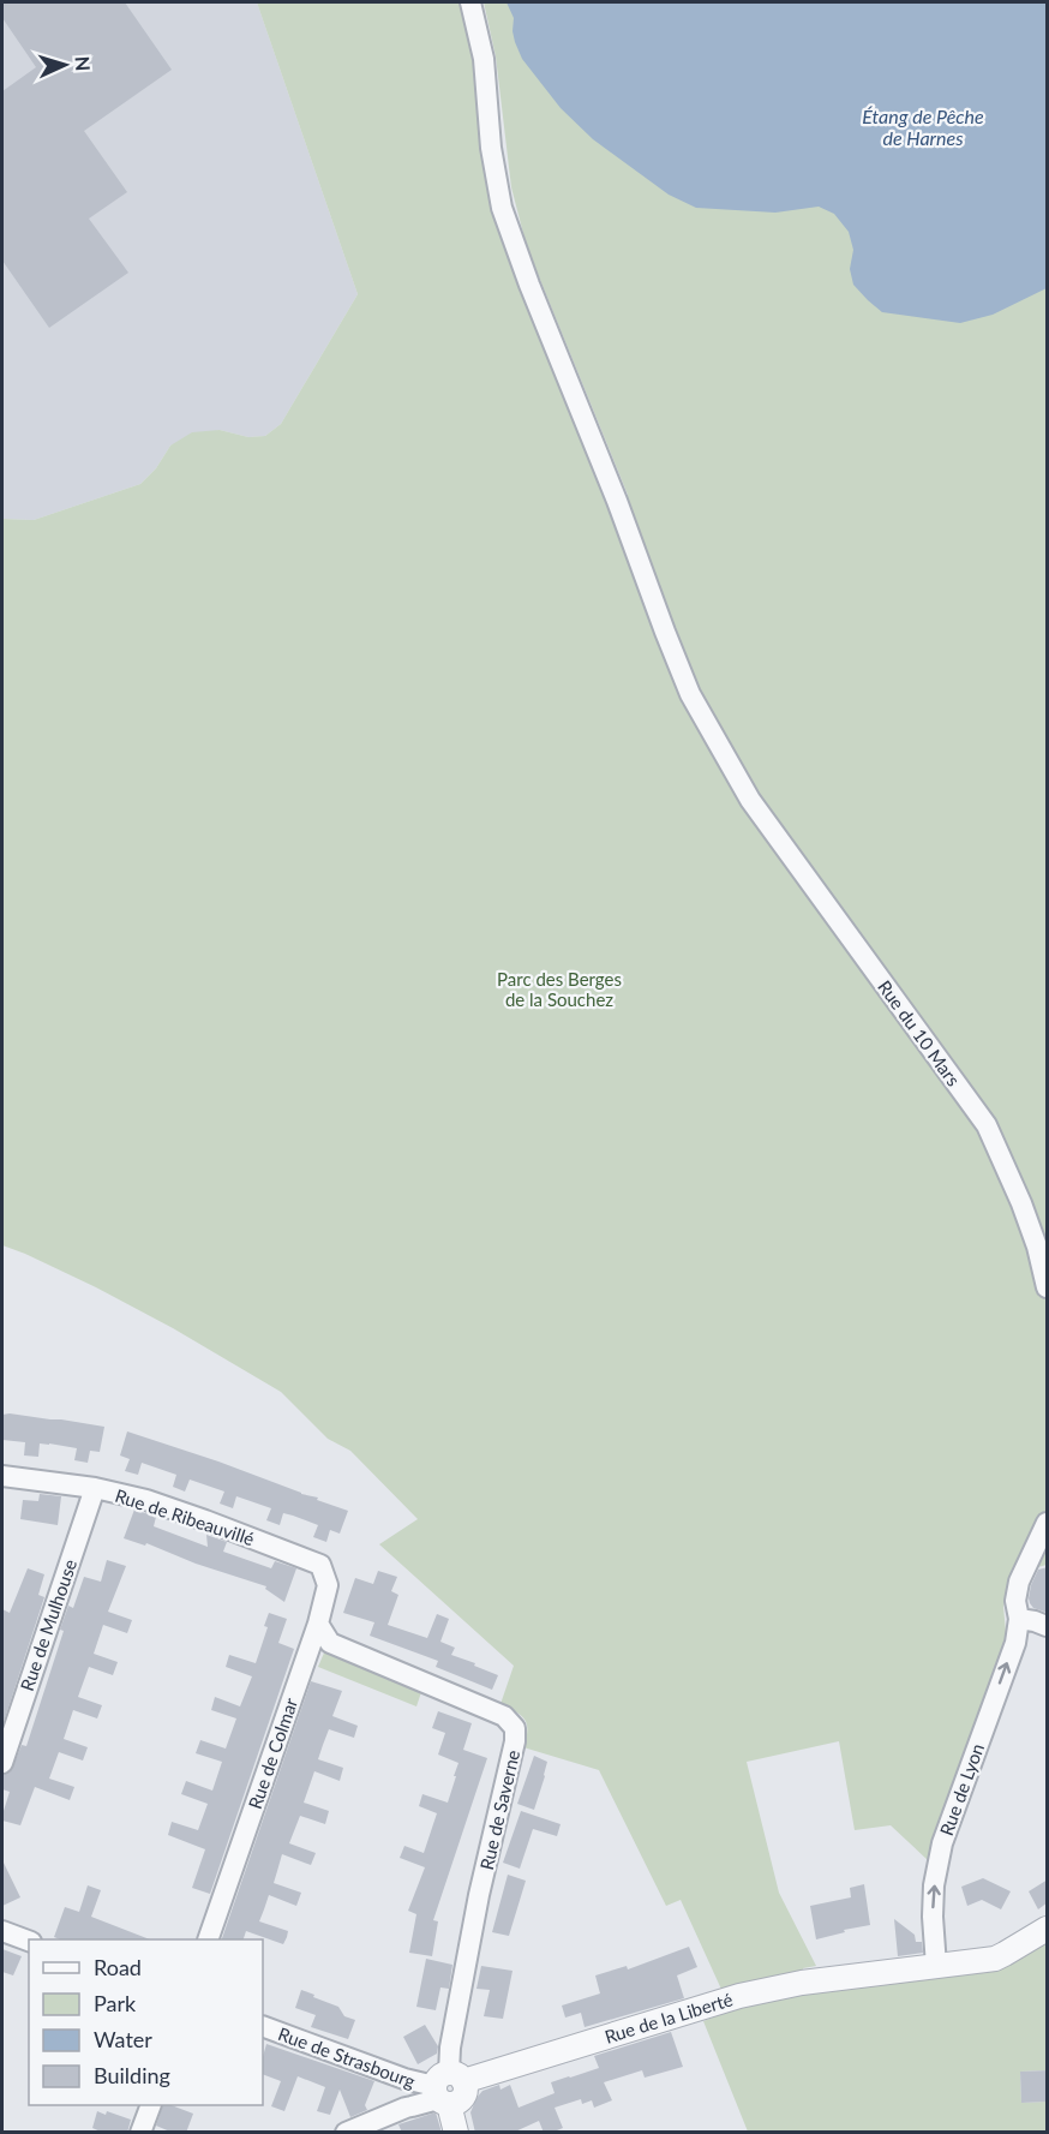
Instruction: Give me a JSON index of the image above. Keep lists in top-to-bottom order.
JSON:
{
  "streets": {
    "street": [
      "Rue du 10 Mars",
      "Rue de Ribeauvillé",
      "Rue de Mulhouse",
      "Rue de Colmar",
      "Rue de Lyon",
      "Rue de Saverne",
      "Rue de la Liberté",
      "Rue de Strasbourg"
    ]
  },
  "crossings": [
    ["Rue de Ribeauvillé", "Rue de Mulhouse"],
    ["Rue de Ribeauvillé", "Rue de Colmar"],
    ["Rue de Colmar", "Rue de Saverne"],
    ["Rue de Lyon", "Rue de la Liberté"],
    ["Rue de Saverne", "Rue de la Liberté"],
    ["Rue de Saverne", "Rue de Strasbourg"],
    ["Rue de la Liberté", "Rue de Strasbourg"]
  ],
  "one_way": ["Rue de Lyon"],
  "water": ["Étang de Pêche de Harnes"],
  "parks": ["Parc des Berges de la Souchez"],
  "legend": [
    "Road",
    "Park",
    "Water",
    "Building"
  ],
  "north": "right"
}
